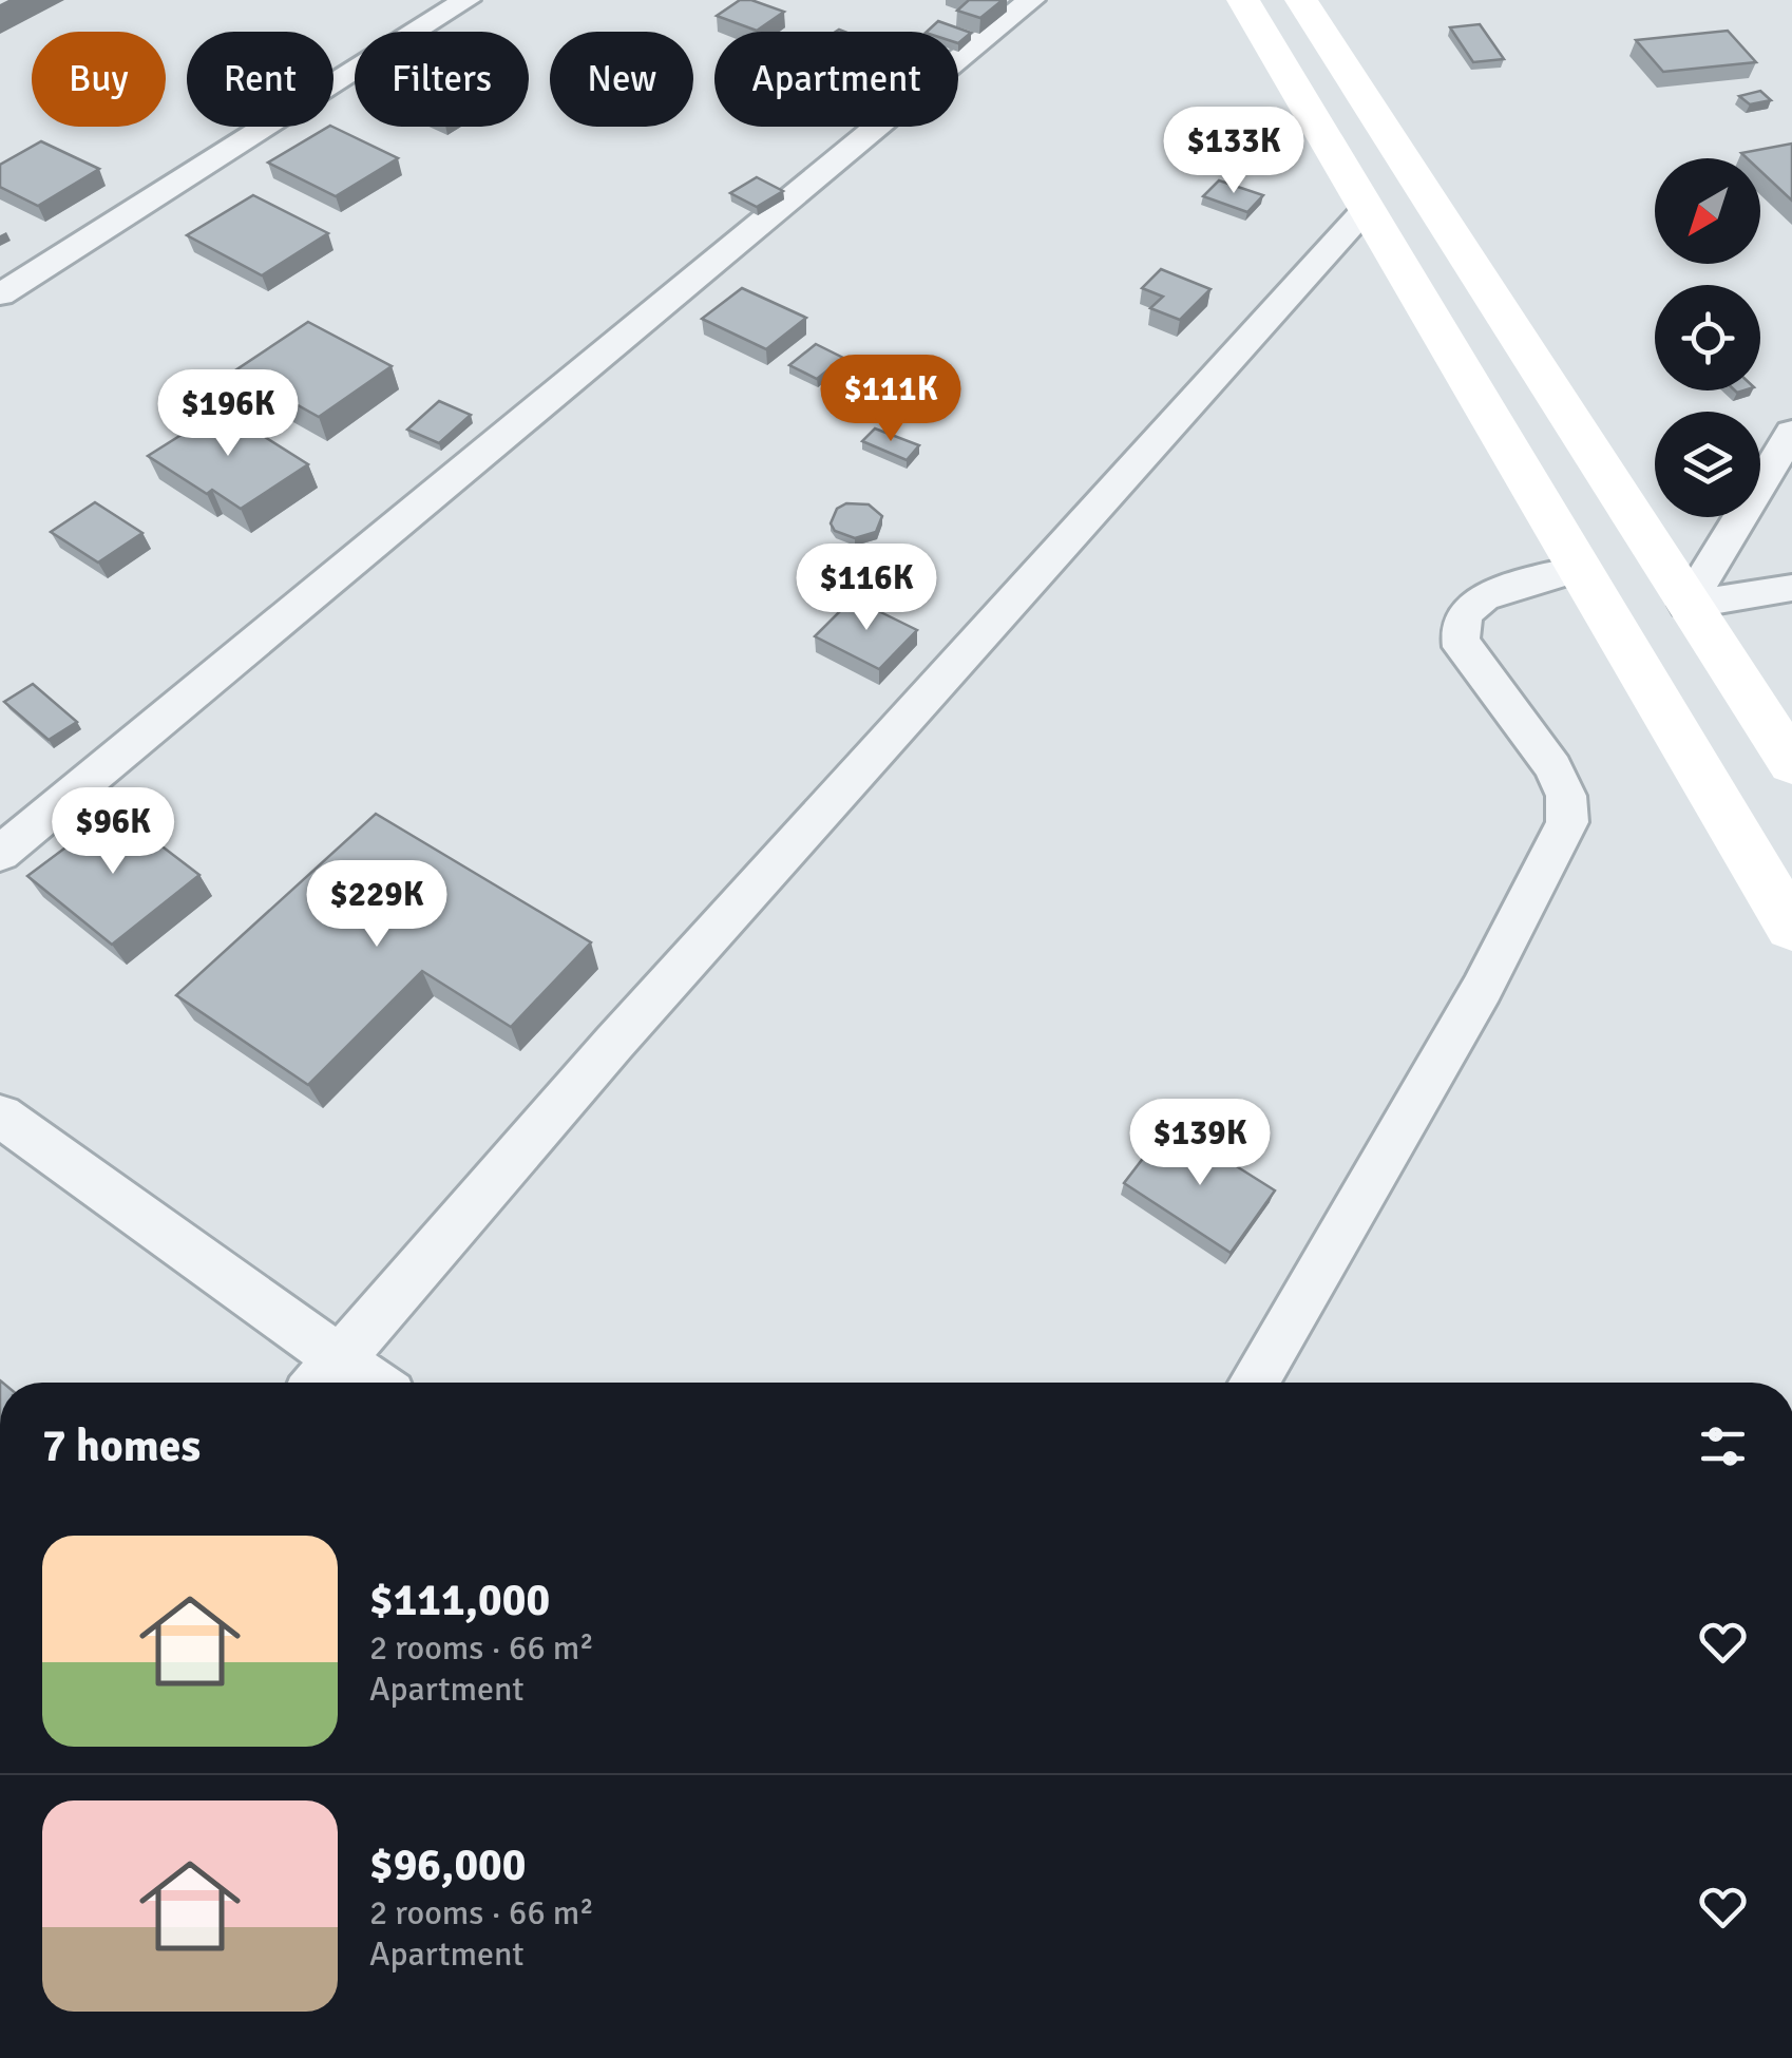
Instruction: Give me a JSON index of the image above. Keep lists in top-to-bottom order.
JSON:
{
  "north": "bottom left",
  "page": {
    "chip": [
      "Buy",
      "Rent",
      "Filters",
      "New",
      "Apartment"
    ],
    "price": [
      "$133K",
      "$111K",
      "$196K",
      "$116K",
      "$96K",
      "$229K",
      "$139K"
    ],
    "heading": "7 homes",
    "list": [
      {
        "name": "$111,000",
        "note": "2 rooms · 66 m² · Apartment"
      },
      {
        "name": "$96,000",
        "note": "2 rooms · 66 m² · Apartment"
      }
    ]
  }
}
